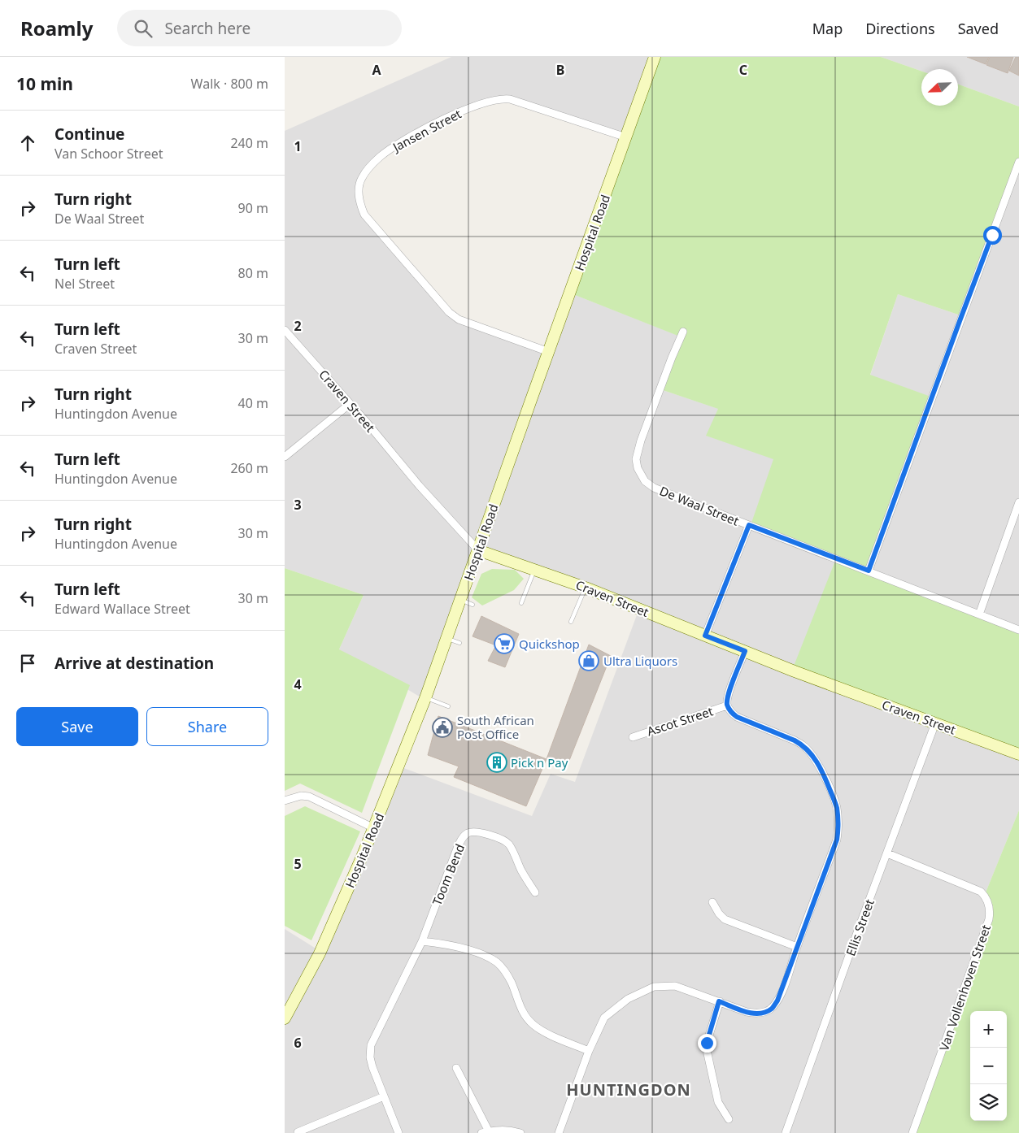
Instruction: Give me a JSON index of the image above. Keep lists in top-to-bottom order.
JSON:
{
  "streets": {
    "main road": ["Hospital Road", "Craven Street"],
    "street": [
      "Jansen Street",
      "De Waal Street",
      "Ascot Street",
      "Toom Bend",
      "Ellis Street",
      "Van Vollenhoven Street"
    ]
  },
  "crossings": [
    ["Jansen Street", "Hospital Road"],
    ["Hospital Road", "Craven Street"],
    ["Craven Street", "Ellis Street"],
    ["Ellis Street", "Van Vollenhoven Street"]
  ],
  "districts": ["HUNTINGDON"],
  "places": {
    "supermarket": ["Quickshop"],
    "shop": ["Ultra Liquors"],
    "public building": ["South African Post Office"],
    "building": ["Pick n Pay"]
  },
  "north": "bottom left",
  "page": {
    "header": "Roamly",
    "search": "Search here",
    "nav": ["Map", "Directions", "Saved"],
    "heading": ["10 min", "Walk · 800 m"],
    "list": [
      ["Continue", "Van Schoor Street", "240 m"],
      ["Turn right", "De Waal Street", "90 m"],
      ["Turn left", "Nel Street", "80 m"],
      ["Turn left", "Craven Street", "30 m"],
      ["Turn right", "Huntingdon Avenue", "40 m"],
      ["Turn left", "Huntingdon Avenue", "260 m"],
      ["Turn right", "Huntingdon Avenue", "30 m"],
      ["Turn left", "Edward Wallace Street", "30 m"],
      "Arrive at destination"
    ],
    "buttons": ["Save", "Share"],
    "map_buttons": ["+", "−"]
  },
  "grid": {
    "columns": ["A", "B", "C"],
    "rows": [
      "1",
      "2",
      "3",
      "4",
      "5",
      "6"
    ]
  }
}
